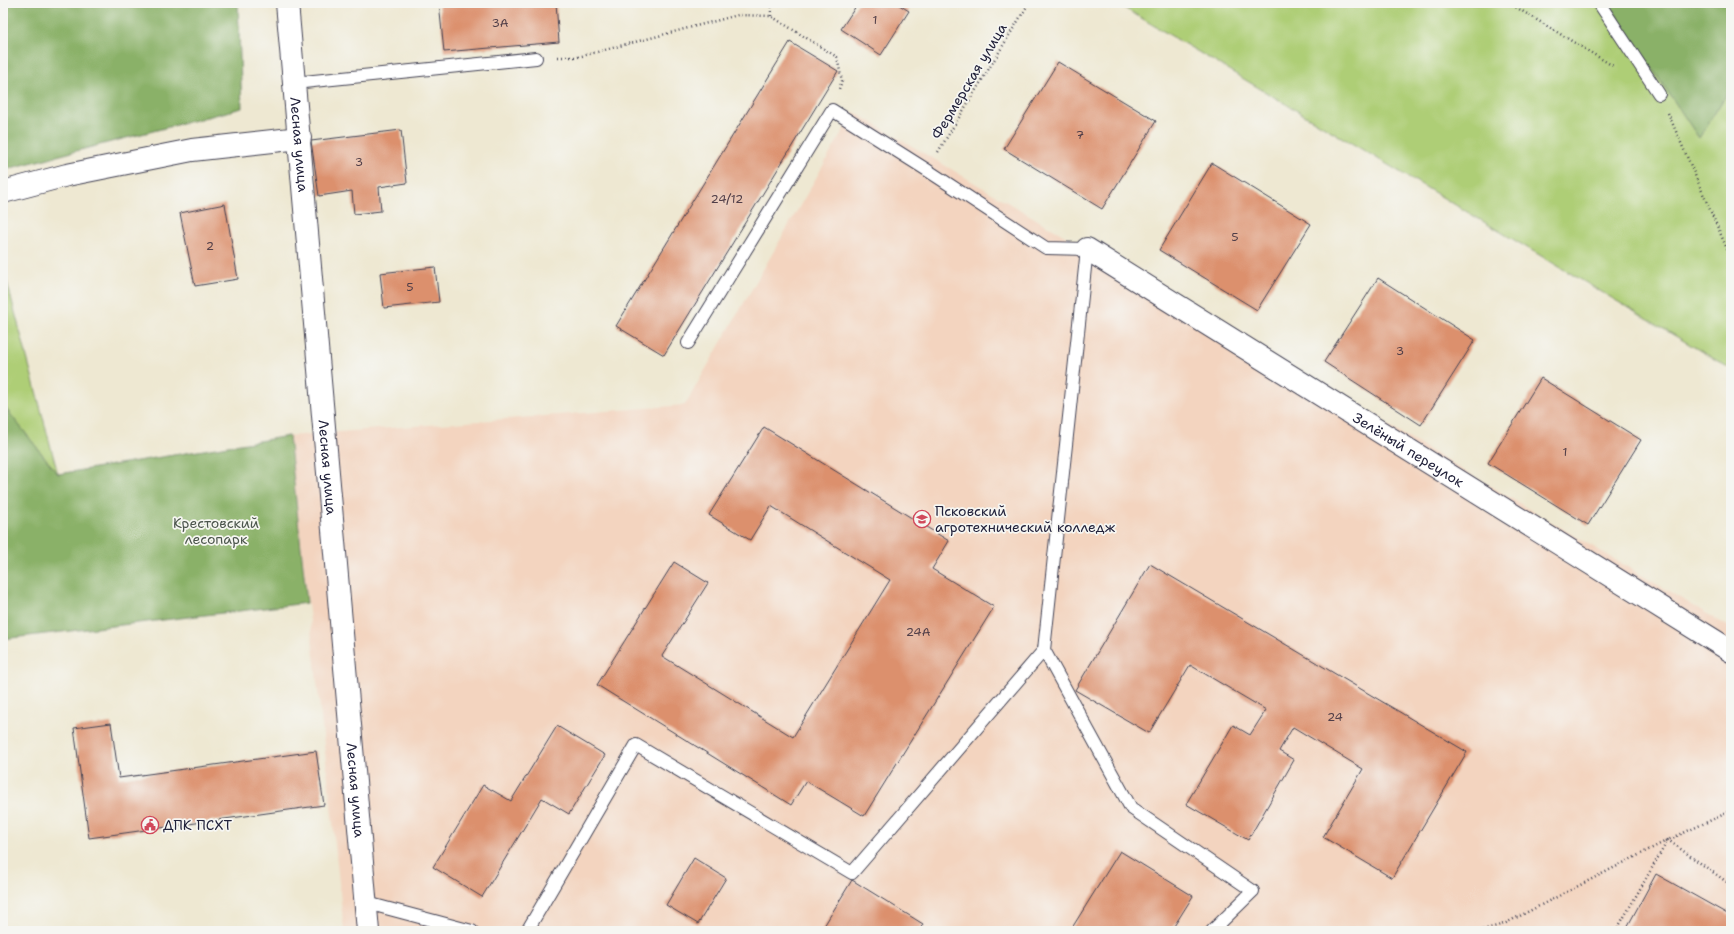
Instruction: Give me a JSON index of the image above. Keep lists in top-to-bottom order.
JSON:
{
  "streets": {
    "street": ["Лесная улица", "Зелёный переулок"],
    "path": ["Фермерская улица"]
  },
  "parks": ["Крестовский лесопарк"],
  "places": {
    "school or university": ["Псковский агротехнический колледж"],
    "public building": ["ДПК ПСХТ"]
  },
  "house_numbers": [
    "1",
    "3А",
    "7",
    "3",
    "24/12",
    "5",
    "2",
    "5",
    "3",
    "1",
    "24А",
    "24"
  ]
}
